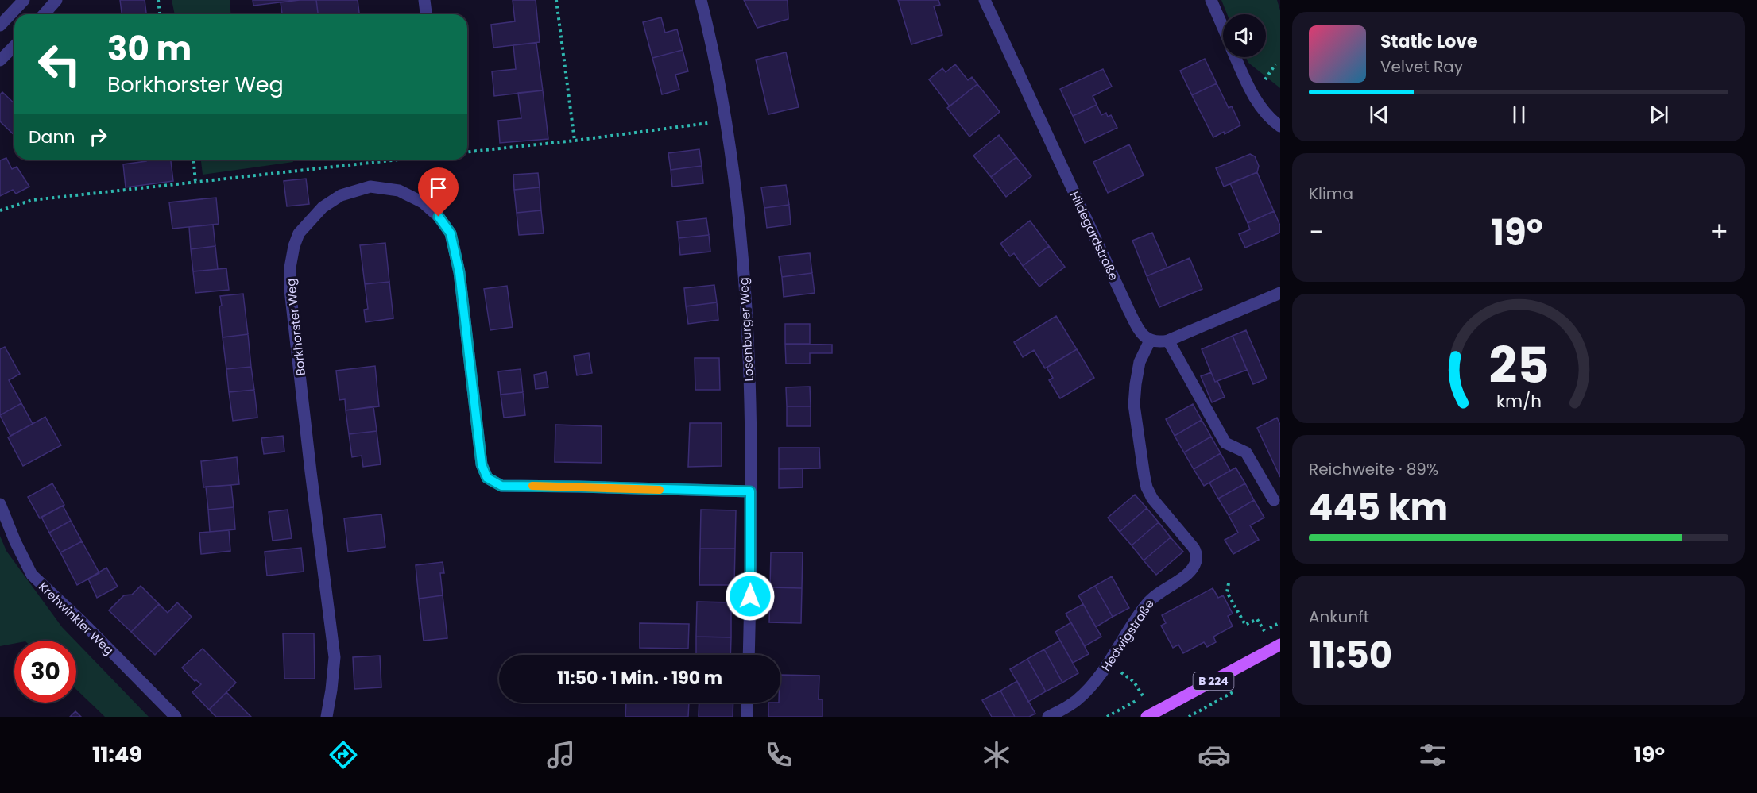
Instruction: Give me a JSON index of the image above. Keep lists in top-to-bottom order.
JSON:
{
  "streets": {
    "main road": ["B 224"],
    "street": [
      "Hildegardstraße",
      "Borkhorster Weg",
      "Losenburger Weg",
      "Krehwinkler Weg",
      "Hedwigstraße"
    ]
  },
  "crossings": [
    ["Hildegardstraße", "Hedwigstraße"],
    ["Borkhorster Weg", "Losenburger Weg"]
  ],
  "page": {
    "turn": ["30 m", "Borkhorster Weg"],
    "song": ["Static Love", "Velvet Ray"],
    "then": "Dann",
    "tile": [
      "Klima",
      ["Reichweite · 89%", "445 km"],
      ["Ankunft", "11:50"]
    ],
    "heat": ["−", "19°", "+"],
    "limit": "30",
    "trip": "11:50 · 1 Min. · 190 m",
    "tabs": ["11:49", "19°"],
    "gauge": ["25", "km/h"]
  }
}
